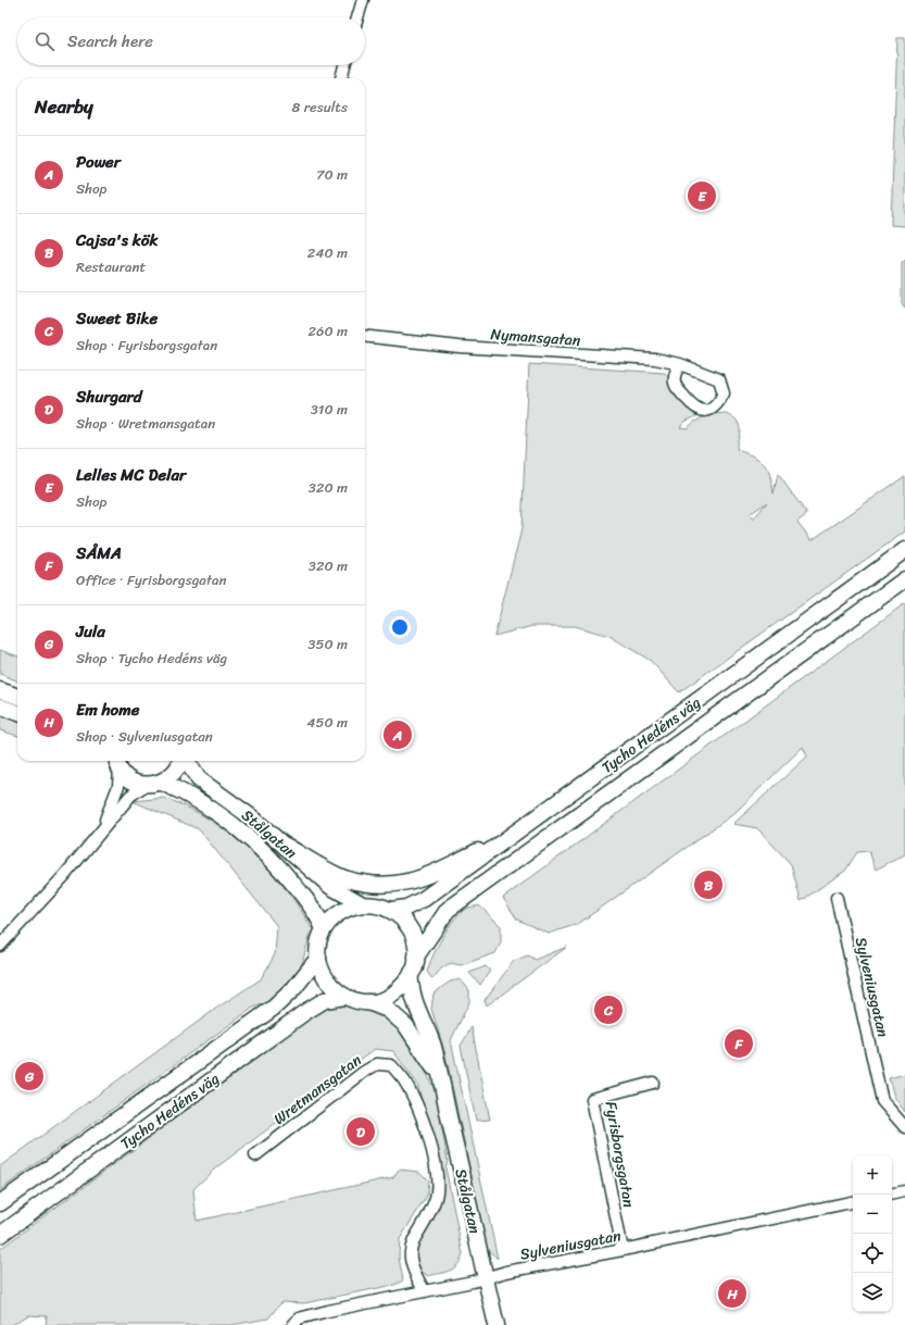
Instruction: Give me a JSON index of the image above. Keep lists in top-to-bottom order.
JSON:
{
  "streets": {
    "main road": ["Tycho Hedéns väg", "Stålgatan"],
    "street": [
      "Nymansgatan",
      "Sylveniusgatan",
      "Wretmansgatan",
      "Fyrisborgsgatan"
    ]
  },
  "crossings": [
    ["Tycho Hedéns väg", "Stålgatan"],
    ["Stålgatan", "Sylveniusgatan"],
    ["Sylveniusgatan", "Wretmansgatan"],
    ["Sylveniusgatan", "Fyrisborgsgatan"]
  ],
  "page": {
    "search": "Search here",
    "heading": ["Nearby", "8 results"],
    "list": [
      {
        "mark": "A",
        "name": "Power",
        "note": "Shop",
        "value": "70 m"
      },
      {
        "mark": "B",
        "name": "Cajsa's kök",
        "note": "Restaurant",
        "value": "240 m"
      },
      {
        "mark": "C",
        "name": "Sweet Bike",
        "note": "Shop · Fyrisborgsgatan",
        "value": "260 m"
      },
      {
        "mark": "D",
        "name": "Shurgard",
        "note": "Shop · Wretmansgatan",
        "value": "310 m"
      },
      {
        "mark": "E",
        "name": "Lelles MC Delar",
        "note": "Shop",
        "value": "320 m"
      },
      {
        "mark": "F",
        "name": "SÅMA",
        "note": "Office · Fyrisborgsgatan",
        "value": "320 m"
      },
      {
        "mark": "G",
        "name": "Jula",
        "note": "Shop · Tycho Hedéns väg",
        "value": "350 m"
      },
      {
        "mark": "H",
        "name": "Em home",
        "note": "Shop · Sylveniusgatan",
        "value": "450 m"
      }
    ],
    "pins": [
      "E",
      "A",
      "B",
      "C",
      "F",
      "G",
      "D",
      "H"
    ],
    "map_buttons": ["+", "−"]
  }
}
